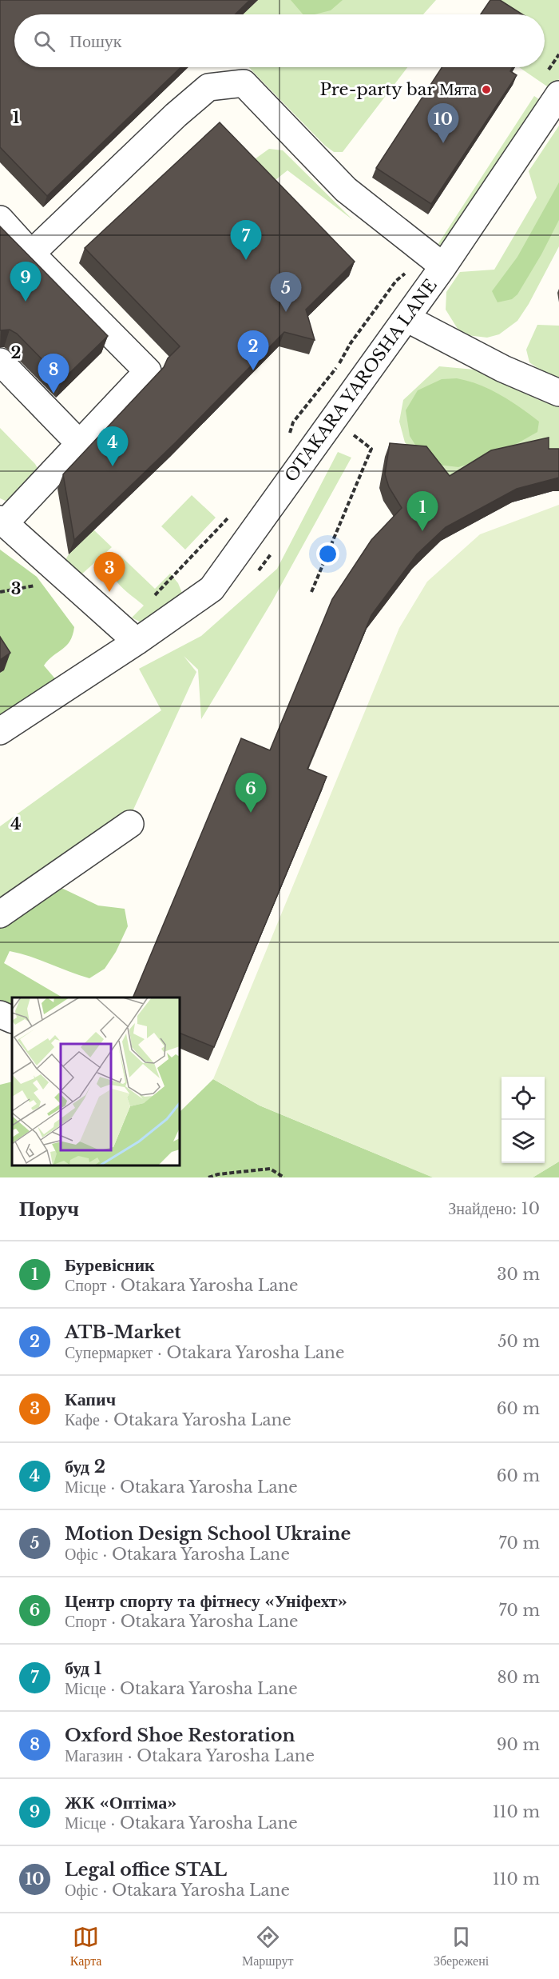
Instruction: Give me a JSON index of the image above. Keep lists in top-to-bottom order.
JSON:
{
  "streets": {
    "street": ["OTAKARA YAROSHA LANE"]
  },
  "places": ["Pre-party bar Мята"],
  "page": {
    "search": "Пошук",
    "pins": [
      "10",
      "7",
      "9",
      "5",
      "2",
      "8",
      "4",
      "1",
      "3",
      "6"
    ],
    "heading": ["Поруч", "Знайдено: 10"],
    "list": [
      {
        "mark": "1",
        "name": "Буревісник",
        "note": "Спорт · Otakara Yarosha Lane",
        "value": "30 m"
      },
      {
        "mark": "2",
        "name": "ATB-Market",
        "note": "Супермаркет · Otakara Yarosha Lane",
        "value": "50 m"
      },
      {
        "mark": "3",
        "name": "Капич",
        "note": "Кафе · Otakara Yarosha Lane",
        "value": "60 m"
      },
      {
        "mark": "4",
        "name": "буд 2",
        "note": "Місце · Otakara Yarosha Lane",
        "value": "60 m"
      },
      {
        "mark": "5",
        "name": "Motion Design School Ukraine",
        "note": "Офіс · Otakara Yarosha Lane",
        "value": "70 m"
      },
      {
        "mark": "6",
        "name": "Центр спорту та фітнесу «Уніфехт»",
        "note": "Спорт · Otakara Yarosha Lane",
        "value": "70 m"
      },
      {
        "mark": "7",
        "name": "буд 1",
        "note": "Місце · Otakara Yarosha Lane",
        "value": "80 m"
      },
      {
        "mark": "8",
        "name": "Oxford Shoe Restoration",
        "note": "Магазин · Otakara Yarosha Lane",
        "value": "90 m"
      },
      {
        "mark": "9",
        "name": "ЖК «Оптіма»",
        "note": "Місце · Otakara Yarosha Lane",
        "value": "110 m"
      },
      {
        "mark": "10",
        "name": "Legal office STAL",
        "note": "Офіс · Otakara Yarosha Lane",
        "value": "110 m"
      }
    ],
    "nav": ["Карта", "Маршрут", "Збережені"]
  },
  "grid": {
    "rows": [
      "1",
      "2",
      "3",
      "4"
    ]
  }
}
